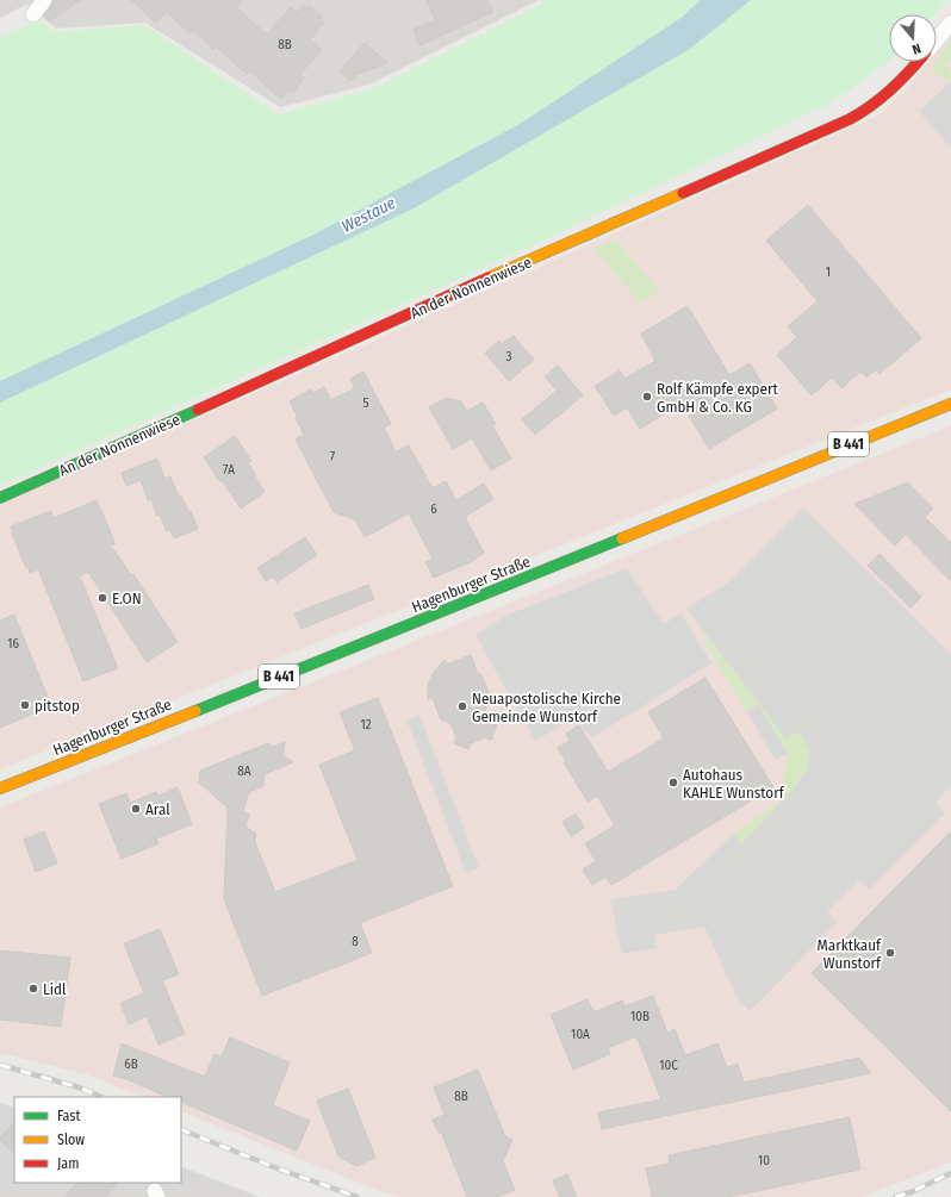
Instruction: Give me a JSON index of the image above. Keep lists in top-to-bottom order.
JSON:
{
  "streets": {
    "street": ["An der Nonnenwiese", "B 441", "Hagenburger Straße"]
  },
  "water": ["Westaue"],
  "places": [
    "Rolf Kämpfe expert GmbH & Co. KG",
    "E.ON",
    "pitstop",
    "Neuapostolische Kirche Gemeinde Wunstorf",
    "Autohaus KAHLE Wunstorf",
    "Aral",
    "Marktkauf Wunstorf",
    "Lidl"
  ],
  "house_numbers": [
    "8B",
    "1",
    "3",
    "5",
    "7",
    "7A",
    "6",
    "16",
    "12",
    "8A",
    "8",
    "10B",
    "10A",
    "6B",
    "10C",
    "8B",
    "10"
  ],
  "legend": ["Fast", "Slow", "Jam"],
  "north": "bottom"
}
